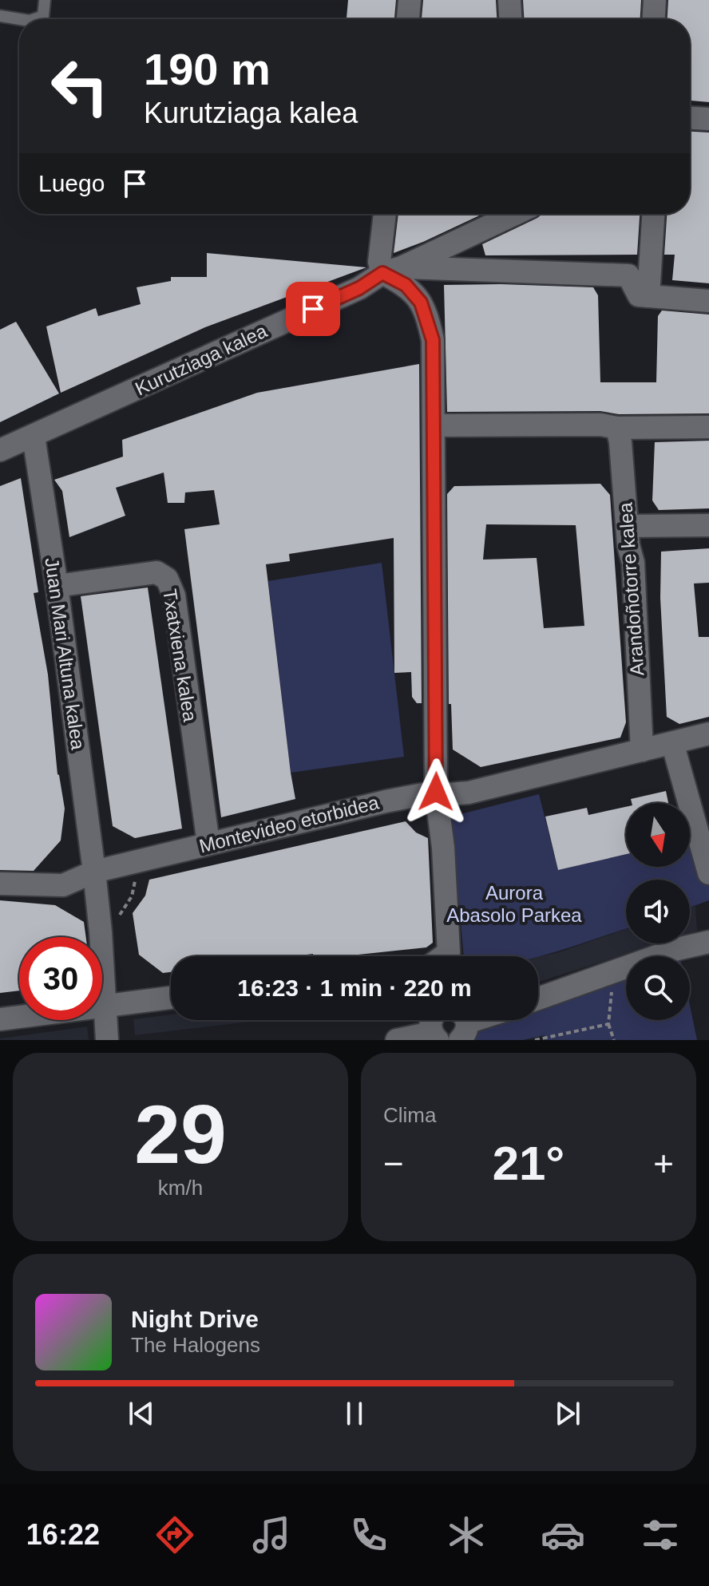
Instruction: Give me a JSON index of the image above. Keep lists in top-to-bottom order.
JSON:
{
  "streets": {
    "street": [
      "Kurutziaga kalea",
      "Arandoñotorre kalea",
      "Juan Mari Altuna kalea",
      "Txatxiena kalea",
      "Montevideo etorbidea"
    ]
  },
  "crossings": [
    ["Kurutziaga kalea", "Juan Mari Altuna kalea"],
    ["Arandoñotorre kalea", "Montevideo etorbidea"],
    ["Juan Mari Altuna kalea", "Txatxiena kalea"],
    ["Juan Mari Altuna kalea", "Montevideo etorbidea"],
    ["Txatxiena kalea", "Montevideo etorbidea"]
  ],
  "parks": ["Aurora Abasolo Parkea"],
  "north": "bottom",
  "page": {
    "turn": ["190 m", "Kurutziaga kalea"],
    "then": "Luego",
    "limit": "30",
    "trip": "16:23 · 1 min · 220 m",
    "tile": [
      ["29", "km/h"],
      "Clima"
    ],
    "heat": ["−", "21°", "+"],
    "song": ["Night Drive", "The Halogens"],
    "tabs": "16:22"
  }
}
